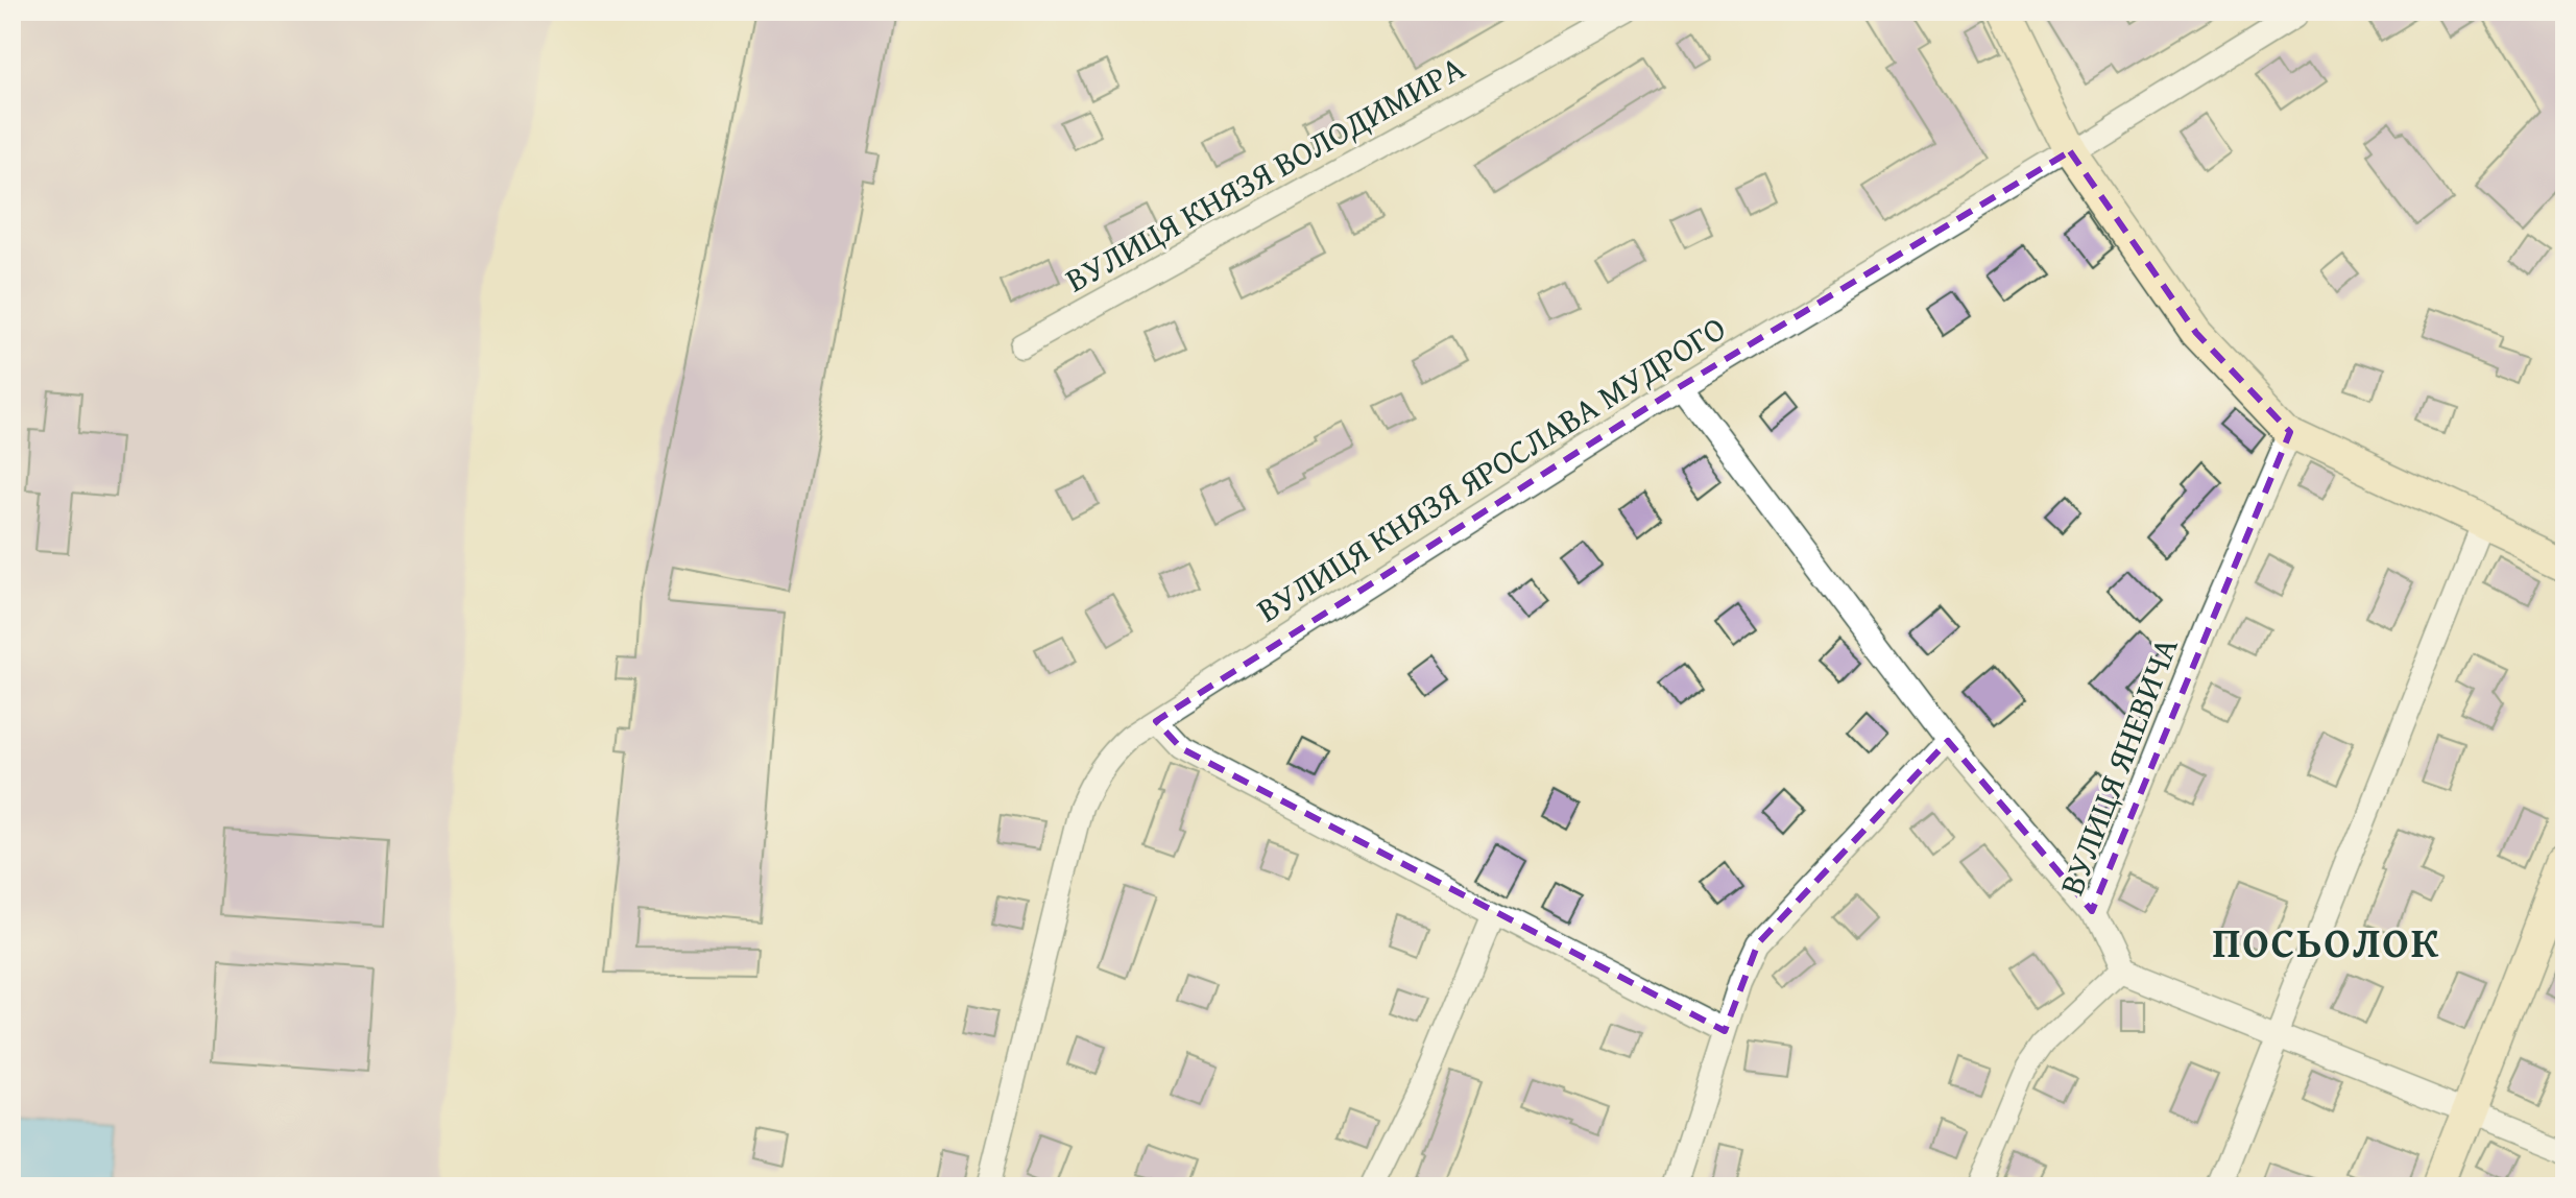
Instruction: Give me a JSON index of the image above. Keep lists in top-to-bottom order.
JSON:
{
  "streets": {
    "street": ["ВУЛИЦЯ КНЯЗЯ ВОЛОДИМИРА", "ВУЛИЦЯ КНЯЗЯ ЯРОСЛАВА МУДРОГО", "ВУЛИЦЯ ЯНЕВИЧА"]
  },
  "districts": ["ПОСЬОЛОК"]
}
